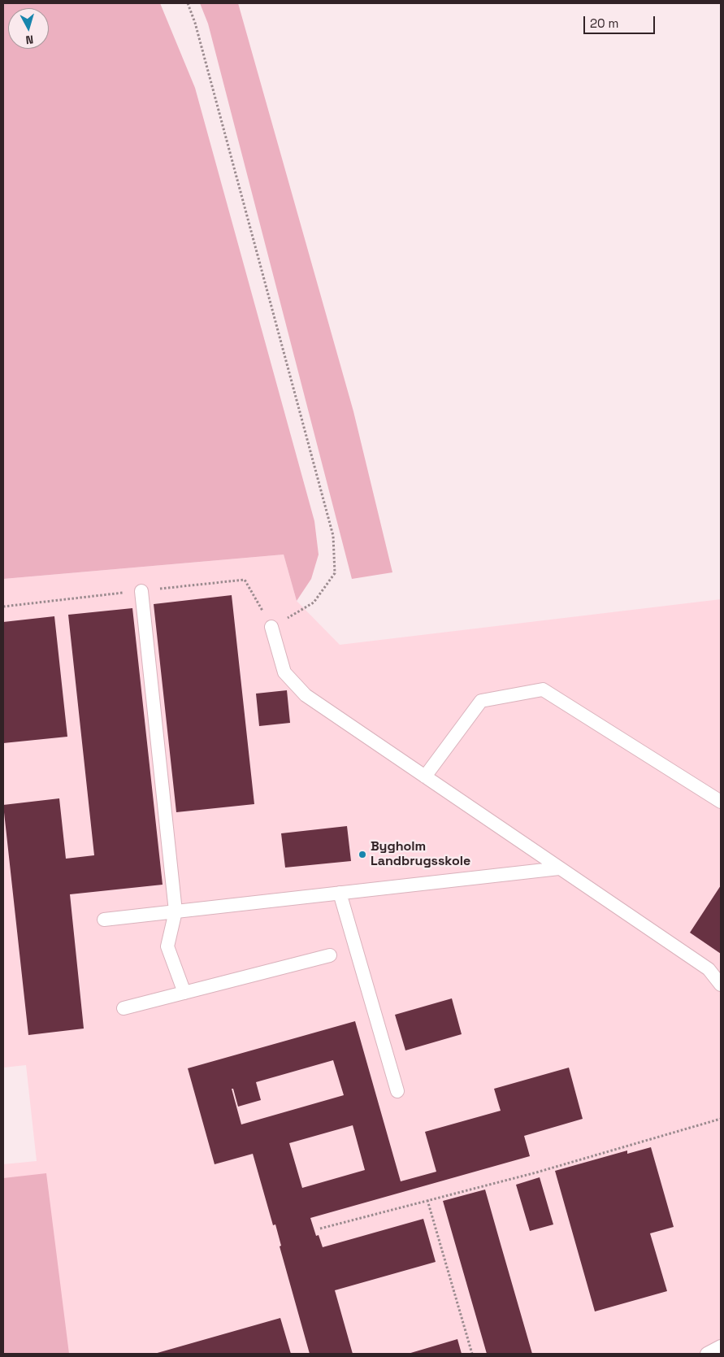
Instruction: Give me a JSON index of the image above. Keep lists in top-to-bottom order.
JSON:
{
  "places": ["Bygholm Landbrugsskole"],
  "scale_bar": "20 m",
  "north": "bottom"
}
